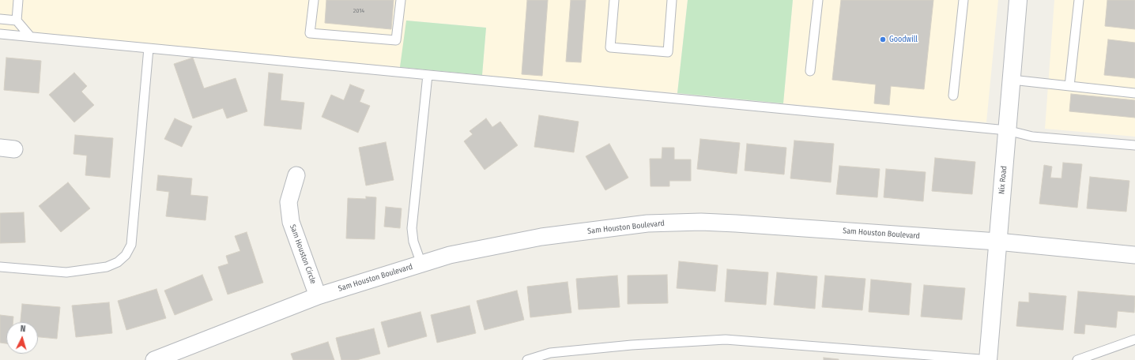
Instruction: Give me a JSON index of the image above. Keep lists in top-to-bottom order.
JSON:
{
  "streets": {
    "street": ["Nix Road", "Sam Houston Boulevard", "Sam Houston Circle"]
  },
  "crossings": [
    ["Nix Road", "Sam Houston Boulevard"],
    ["Sam Houston Boulevard", "Sam Houston Circle"]
  ],
  "places": ["Goodwill"],
  "house_numbers": ["2014"],
  "north": "top"
}
